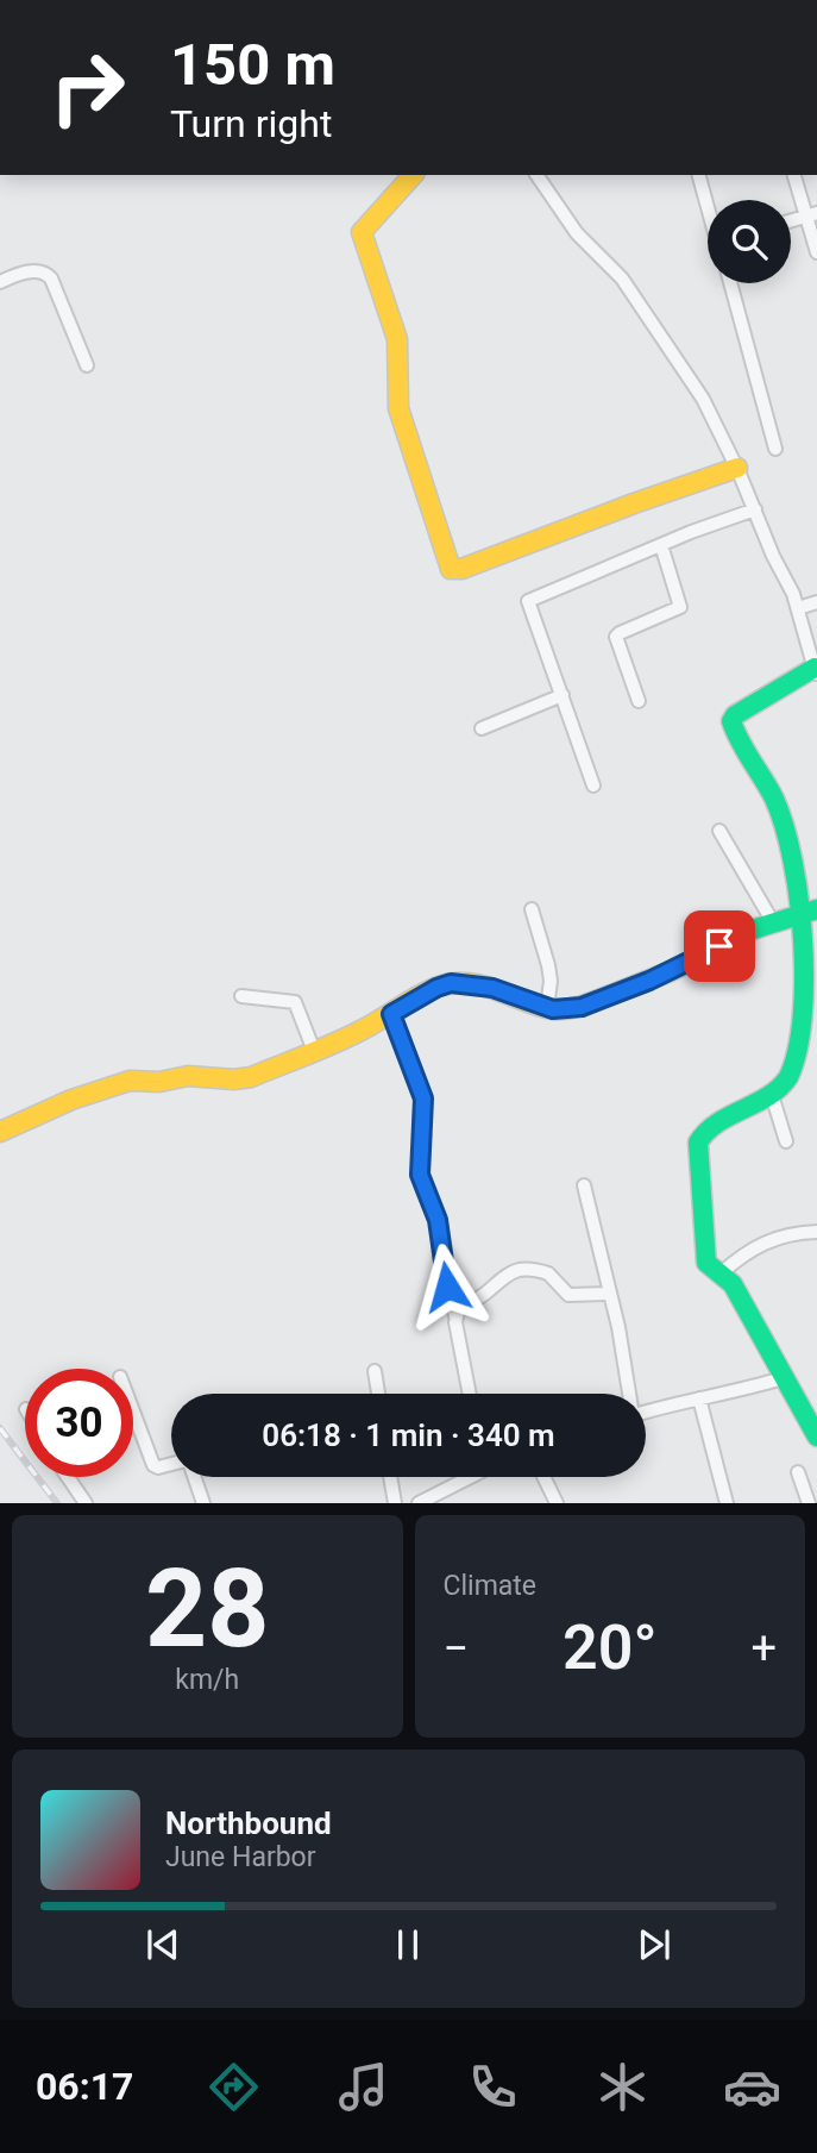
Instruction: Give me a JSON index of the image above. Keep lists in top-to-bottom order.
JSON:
{
  "page": {
    "turn": ["150 m", "Turn right"],
    "limit": "30",
    "trip": "06:18 · 1 min · 340 m",
    "tile": [
      ["28", "km/h"],
      "Climate"
    ],
    "heat": ["−", "20°", "+"],
    "song": ["Northbound", "June Harbor"],
    "tabs": "06:17"
  }
}
